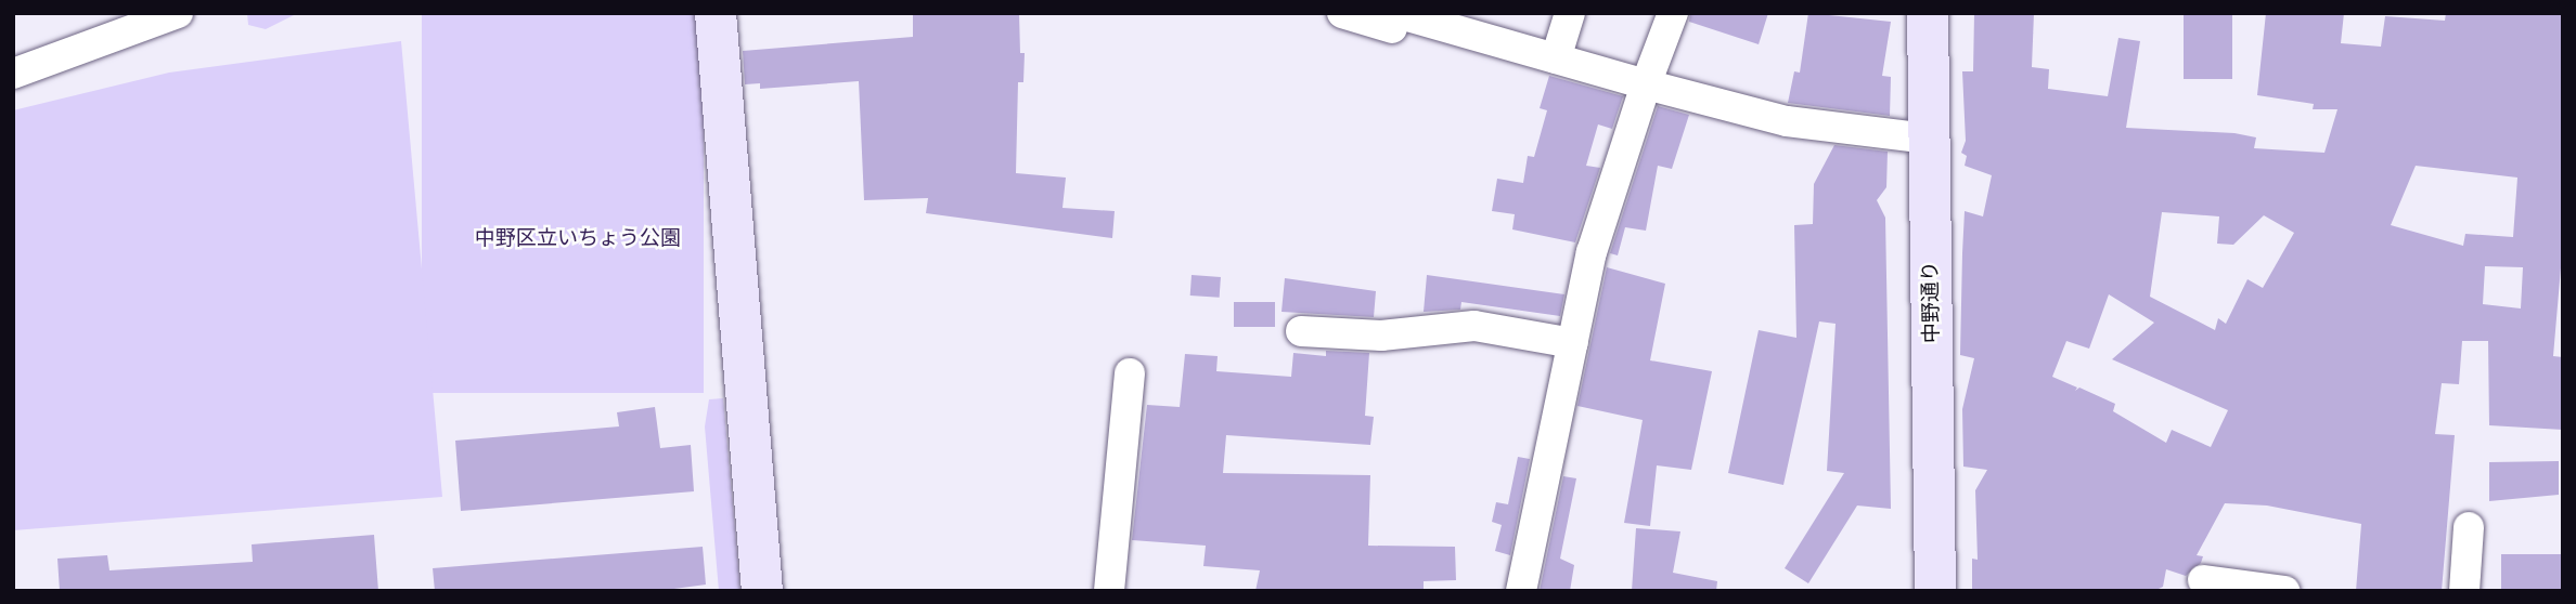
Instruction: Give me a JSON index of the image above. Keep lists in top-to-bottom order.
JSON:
{
  "streets": {
    "street": ["中野通り"]
  },
  "parks": ["中野区立いちょう公園"]
}
